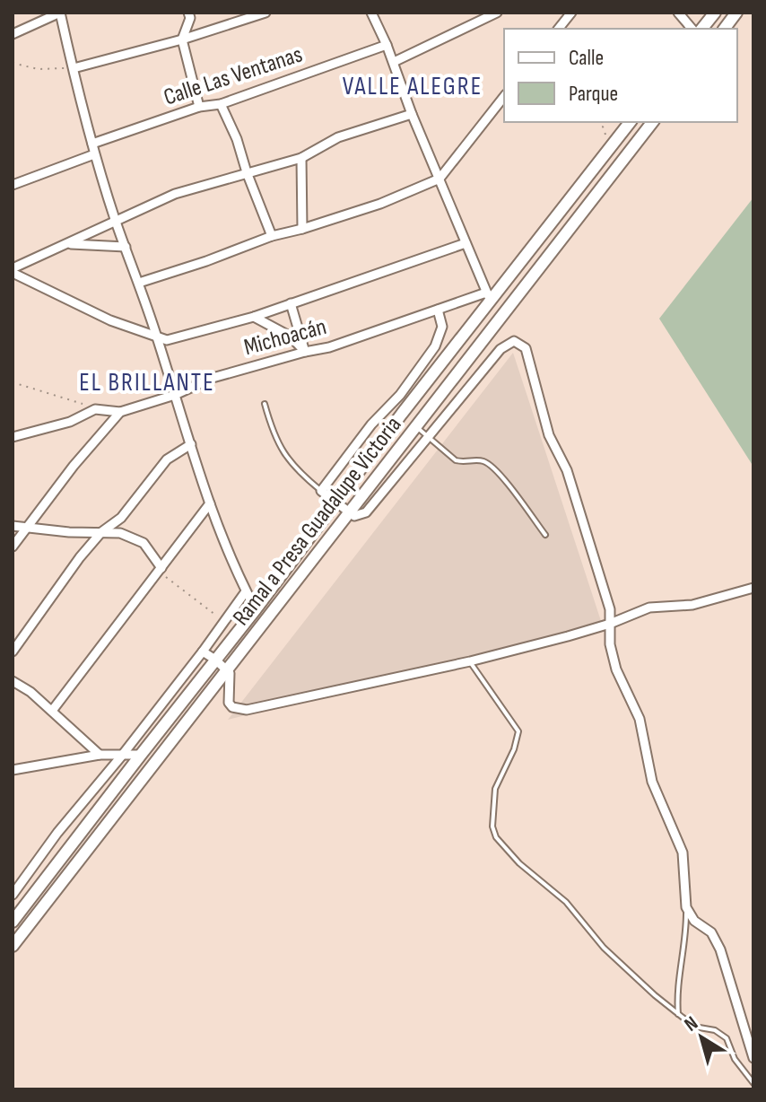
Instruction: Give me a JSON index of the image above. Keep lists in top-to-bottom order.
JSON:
{
  "streets": {
    "main road": ["Ramal a Presa Guadalupe Victoria"],
    "street": ["Calle Las Ventanas", "Michoacán"]
  },
  "crossings": [
    ["Michoacán", "Ramal a Presa Guadalupe Victoria"]
  ],
  "districts": ["VALLE ALEGRE", "EL BRILLANTE"],
  "legend": ["Calle", "Parque"],
  "north": "top left"
}
